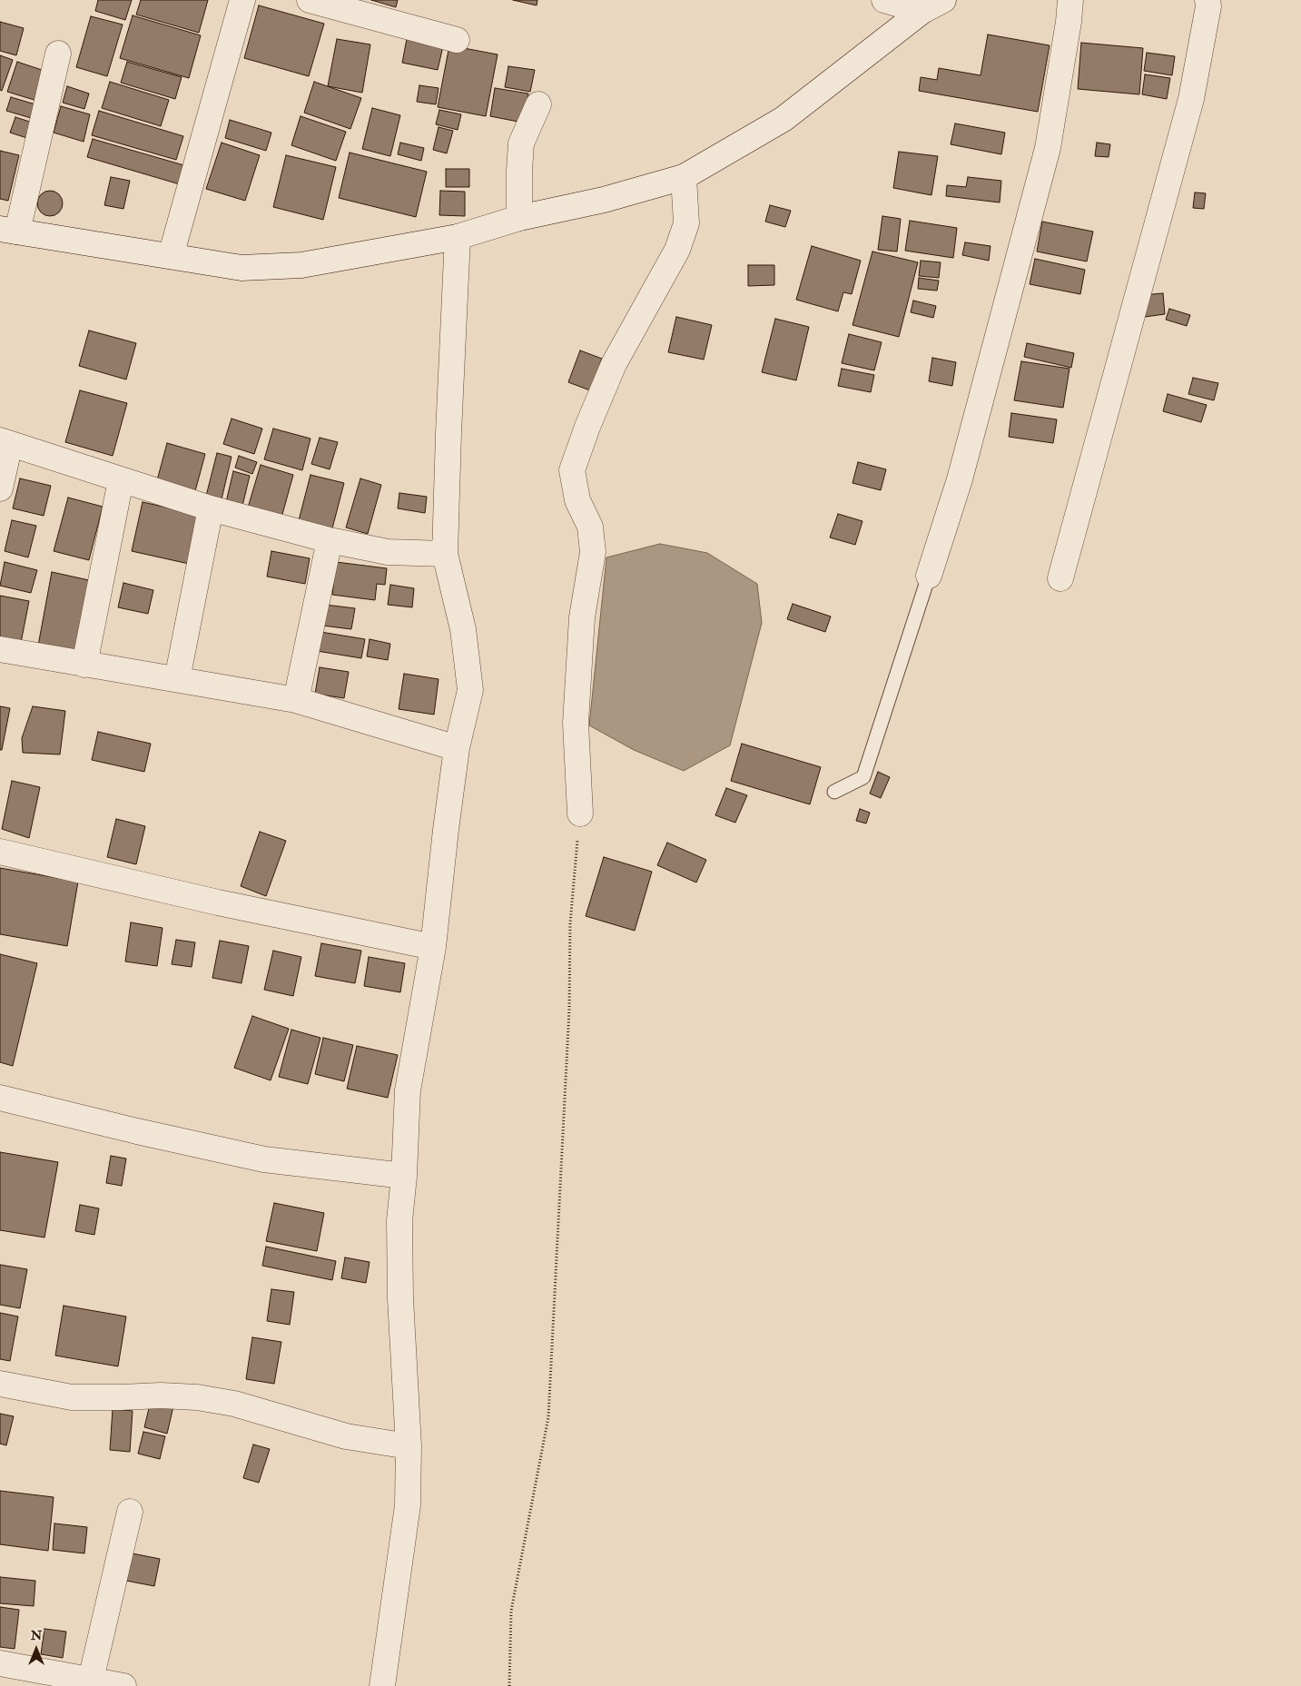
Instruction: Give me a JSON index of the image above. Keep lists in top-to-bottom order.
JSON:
{
  "north": "top"
}
